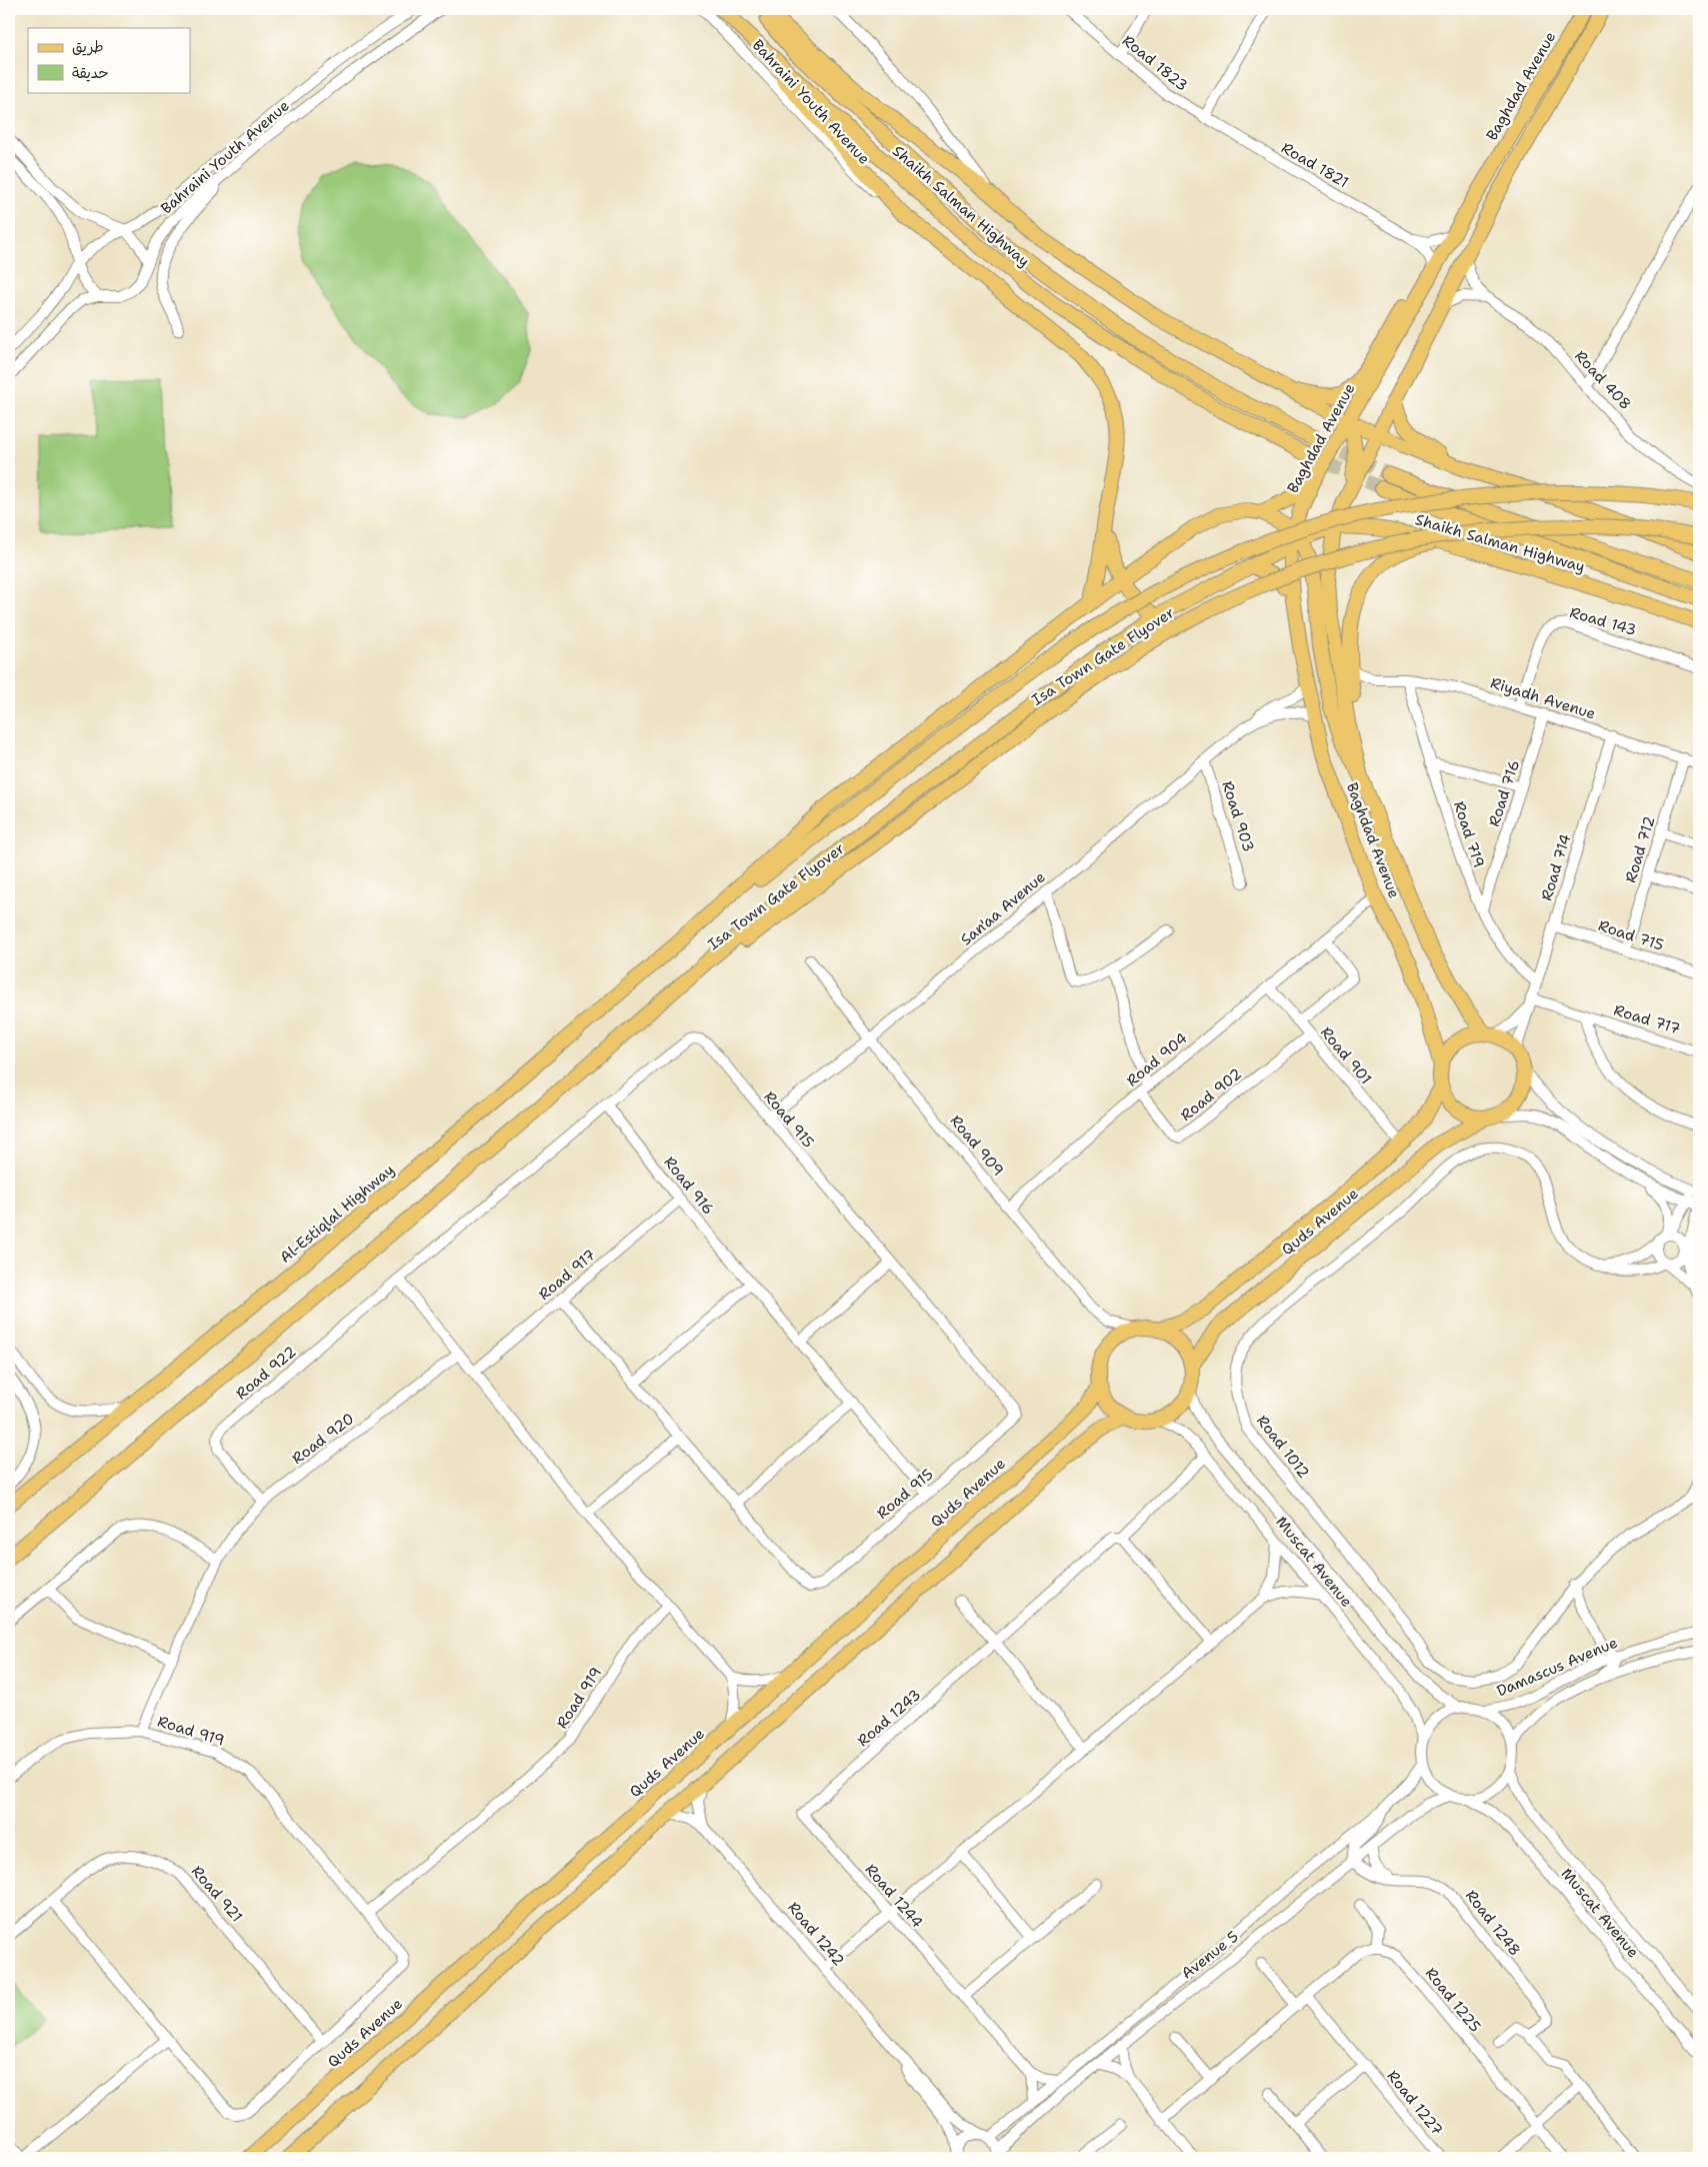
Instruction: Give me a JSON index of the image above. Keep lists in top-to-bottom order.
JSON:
{
  "streets": {
    "main road": [
      "Baghdad Avenue",
      "Shaikh Salman Highway",
      "Isa Town Gate Flyover",
      "Al-Estiqlal Highway",
      "Quds Avenue"
    ],
    "street": [
      "Road 1823",
      "Bahraini Youth Avenue",
      "Road 1821",
      "Road 408",
      "Road 143",
      "Riyadh Avenue",
      "Road 716",
      "Road 903",
      "Road 719",
      "Road 712",
      "Road 714",
      "San'aa Avenue",
      "Road 715",
      "Road 717",
      "Road 901",
      "Road 904",
      "Road 902",
      "Road 915",
      "Road 909",
      "Road 916",
      "Road 917",
      "Road 922",
      "Road 920",
      "Road 1012",
      "Muscat Avenue",
      "Damascus Avenue",
      "Road 919",
      "Road 1243",
      "Road 921",
      "Road 1244",
      "Road 1248",
      "Road 1242",
      "Avenue 5",
      "Road 1225",
      "Road 1227"
    ]
  },
  "crossings": [
    ["Road 1823", "Road 1821"],
    ["Baghdad Avenue", "Road 1821"],
    ["Baghdad Avenue", "Shaikh Salman Highway"],
    ["Baghdad Avenue", "Road 408"],
    ["Baghdad Avenue", "Road 714"],
    ["Baghdad Avenue", "San'aa Avenue"],
    ["Baghdad Avenue", "Road 904"],
    ["Baghdad Avenue", "Quds Avenue"],
    ["Shaikh Salman Highway", "Isa Town Gate Flyover"],
    ["Road 143", "Riyadh Avenue"],
    ["Isa Town Gate Flyover", "Al-Estiqlal Highway"],
    ["Riyadh Avenue", "Road 716"],
    ["Riyadh Avenue", "Road 719"],
    ["Riyadh Avenue", "Road 712"],
    ["Riyadh Avenue", "Road 714"],
    ["Road 716", "Road 719"],
    ["Road 903", "San'aa Avenue"],
    ["Road 719", "Road 714"],
    ["Road 712", "Road 715"],
    ["Road 714", "Road 715"],
    ["Road 714", "Road 717"],
    ["Road 714", "Quds Avenue"],
    ["San'aa Avenue", "Road 915"],
    ["San'aa Avenue", "Road 909"],
    ["Road 901", "Road 904"],
    ["Road 901", "Road 902"],
    ["Road 901", "Quds Avenue"],
    ["Road 904", "Road 902"],
    ["Road 904", "Road 909"],
    ["Road 915", "Road 916"],
    ["Road 915", "Road 917"],
    ["Road 915", "Road 922"],
    ["Road 909", "Quds Avenue"],
    ["Road 909", "Muscat Avenue"],
    ["Road 916", "Road 917"],
    ["Quds Avenue", "Muscat Avenue"],
    ["Road 922", "Road 920"],
    ["Road 920", "Road 919"],
    ["Muscat Avenue", "Damascus Avenue"],
    ["Muscat Avenue", "Road 1243"],
    ["Muscat Avenue", "Avenue 5"],
    ["Damascus Avenue", "Avenue 5"],
    ["Road 919", "Road 921"],
    ["Road 1243", "Road 1244"],
    ["Road 1248", "Avenue 5"],
    ["Road 1242", "Avenue 5"]
  ],
  "legend": ["طريق", "حديقة"]
}
